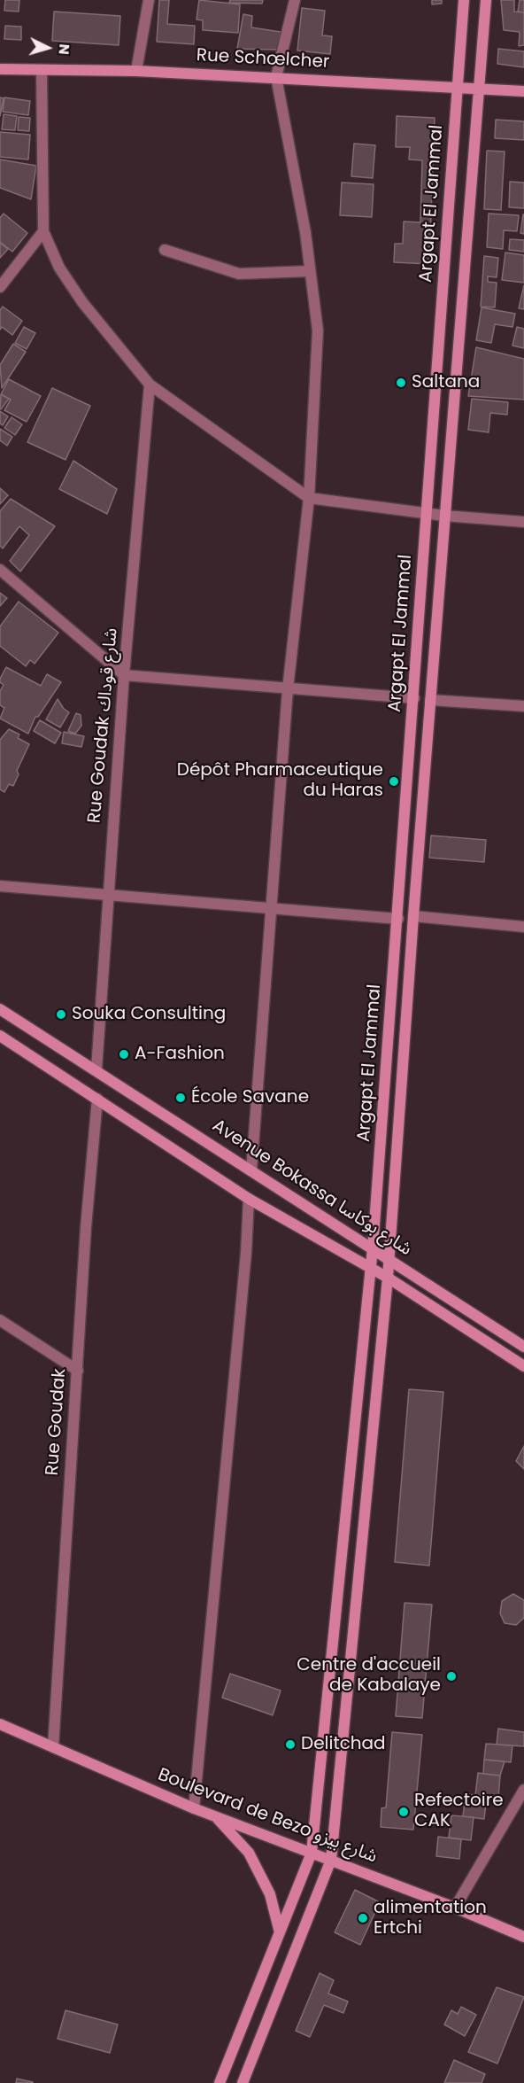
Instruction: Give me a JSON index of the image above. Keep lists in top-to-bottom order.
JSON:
{
  "streets": {
    "street": [
      "Rue Schœlcher",
      "Argapt El Jammal",
      "Rue Goudak شارع قوداك",
      "Avenue Bokassa شارع بوكاسا",
      "Rue Goudak",
      "Boulevard de Bezo شارع بيزو"
    ]
  },
  "crossings": [
    ["Rue Schœlcher", "Argapt El Jammal"],
    ["Argapt El Jammal", "Avenue Bokassa شارع بوكاسا"],
    ["Argapt El Jammal", "Boulevard de Bezo شارع بيزو"],
    ["Rue Goudak شارع قوداك", "Avenue Bokassa شارع بوكاسا"],
    ["Avenue Bokassa شارع بوكاسا", "Rue Goudak"],
    ["Rue Goudak", "Boulevard de Bezo شارع بيزو"]
  ],
  "places": [
    "Saltana",
    "Dépôt Pharmaceutique du Haras",
    "Souka Consulting",
    "A-Fashion",
    "École Savane",
    "Centre d'accueil de Kabalaye",
    "Delitchad",
    "Refectoire CAK",
    "alimentation Ertchi"
  ],
  "north": "right"
}
